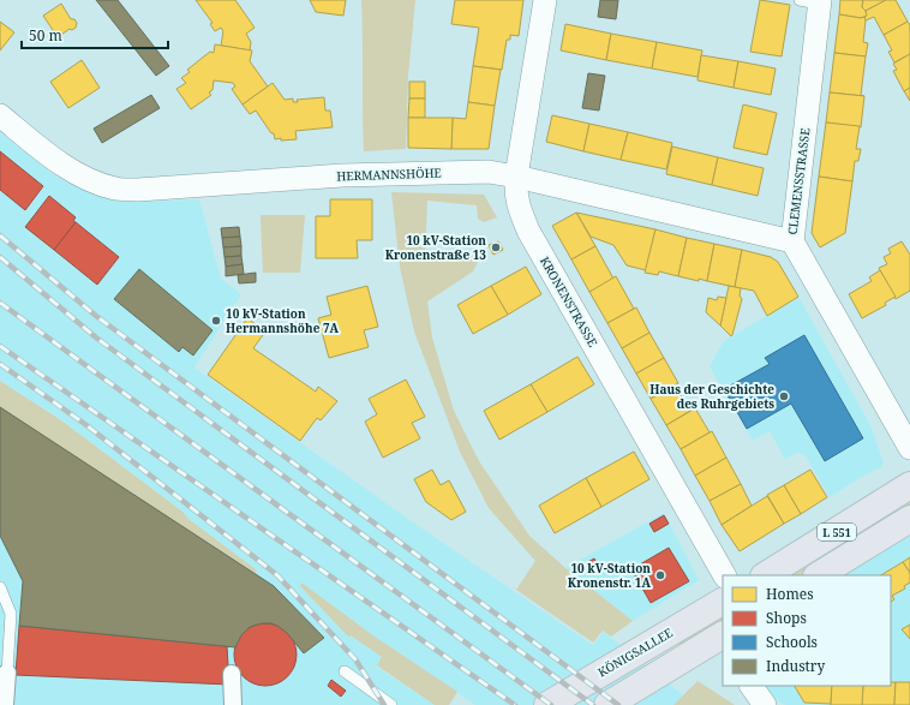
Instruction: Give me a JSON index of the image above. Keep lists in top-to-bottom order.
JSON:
{
  "streets": {
    "main road": ["L 551", "KÖNIGSALLEE"],
    "street": ["HERMANNSHÖHE", "CLEMENSSTRASSE", "KRONENSTRASSE"]
  },
  "crossings": [
    ["HERMANNSHÖHE", "CLEMENSSTRASSE"],
    ["HERMANNSHÖHE", "KRONENSTRASSE"]
  ],
  "places": [
    "10 kV-Station Kronenstraße 13",
    "10 kV-Station Hermannshöhe 7A",
    "Haus der Geschichte des Ruhrgebiets",
    "10 kV-Station Kronenstr. 1A"
  ],
  "legend": [
    "Homes",
    "Shops",
    "Schools",
    "Industry"
  ],
  "scale_bar": "50 m"
}
